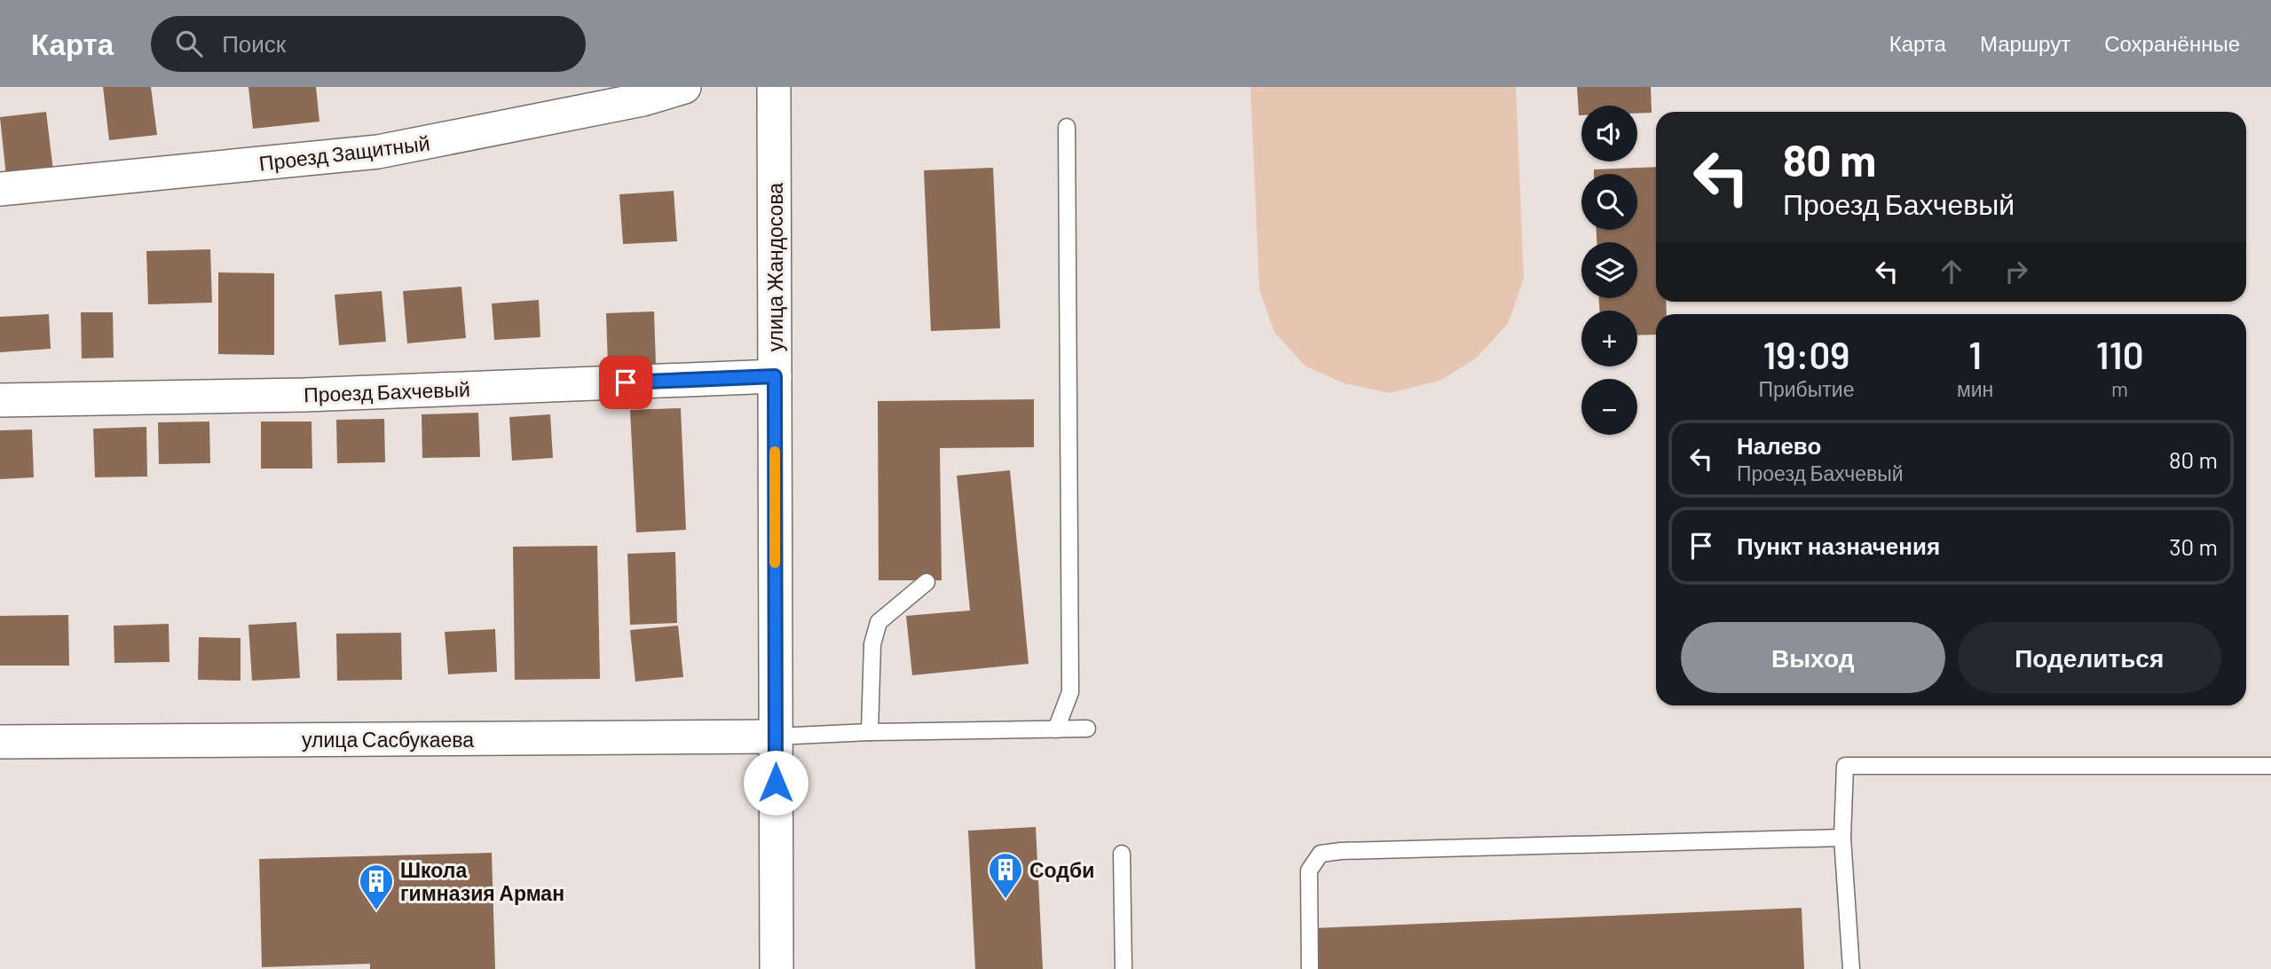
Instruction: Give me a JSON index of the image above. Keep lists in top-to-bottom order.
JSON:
{
  "streets": {
    "street": [
      "Проезд Защитный",
      "улица Жандосова",
      "Проезд Бахчевый",
      "улица Сасбукаева"
    ]
  },
  "crossings": [
    ["улица Жандосова", "Проезд Бахчевый"],
    ["улица Жандосова", "улица Сасбукаева"]
  ],
  "places": {
    "building": ["Содби", "Школа гимназия Арман"]
  },
  "page": {
    "header": "Карта",
    "search": "Поиск",
    "nav": ["Карта", "Маршрут", "Сохранённые"],
    "map_buttons": ["+", "−"],
    "turn": ["80 m", "Проезд Бахчевый"],
    "eta": [
      "19:09",
      "Прибытие",
      "1",
      "мин",
      "110",
      "m"
    ],
    "list": [
      {
        "name": "Налево",
        "note": "Проезд Бахчевый",
        "value": "80 m"
      },
      {
        "name": "Пункт назначения",
        "value": "30 m"
      }
    ],
    "buttons": ["Выход", "Поделиться"]
  }
}
